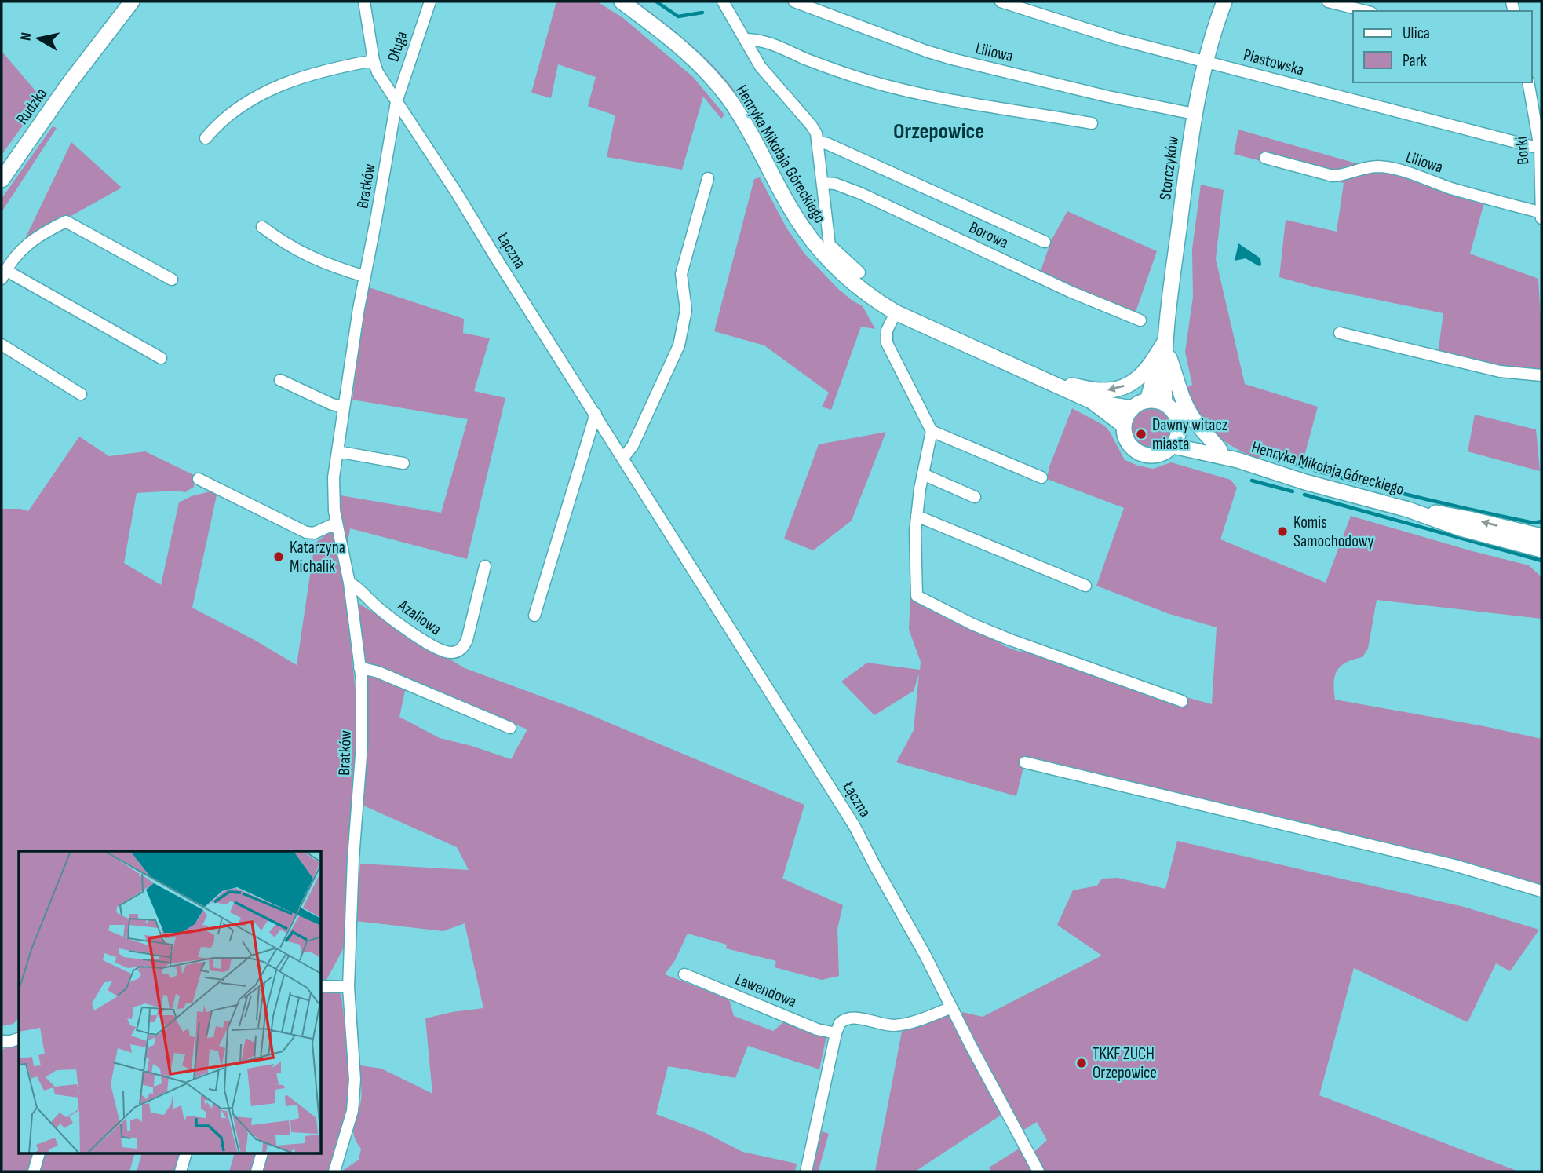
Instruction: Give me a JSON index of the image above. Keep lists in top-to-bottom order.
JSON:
{
  "streets": {
    "main road": ["Rudzka", "Henryka Mikołaja Góreckiego", "Storczyków"],
    "street": [
      "Długa",
      "Liliowa",
      "Piastowska",
      "Borki",
      "Bratków",
      "Borowa",
      "Łączna",
      "Azaliowa",
      "Lawendowa"
    ]
  },
  "crossings": [
    ["Długa", "Bratków"],
    ["Długa", "Łączna"],
    ["Liliowa", "Borki"],
    ["Liliowa", "Storczyków"],
    ["Piastowska", "Borki"],
    ["Piastowska", "Storczyków"],
    ["Henryka Mikołaja Góreckiego", "Storczyków"],
    ["Bratków", "Łączna"],
    ["Bratków", "Azaliowa"]
  ],
  "districts": ["Orzepowice"],
  "places": [
    "Dawny witacz miasta",
    "Komis Samochodowy",
    "Katarzyna Michalik",
    "TKKF ZUCH Orzepowice"
  ],
  "legend": ["Ulica", "Park"],
  "north": "left"
}
